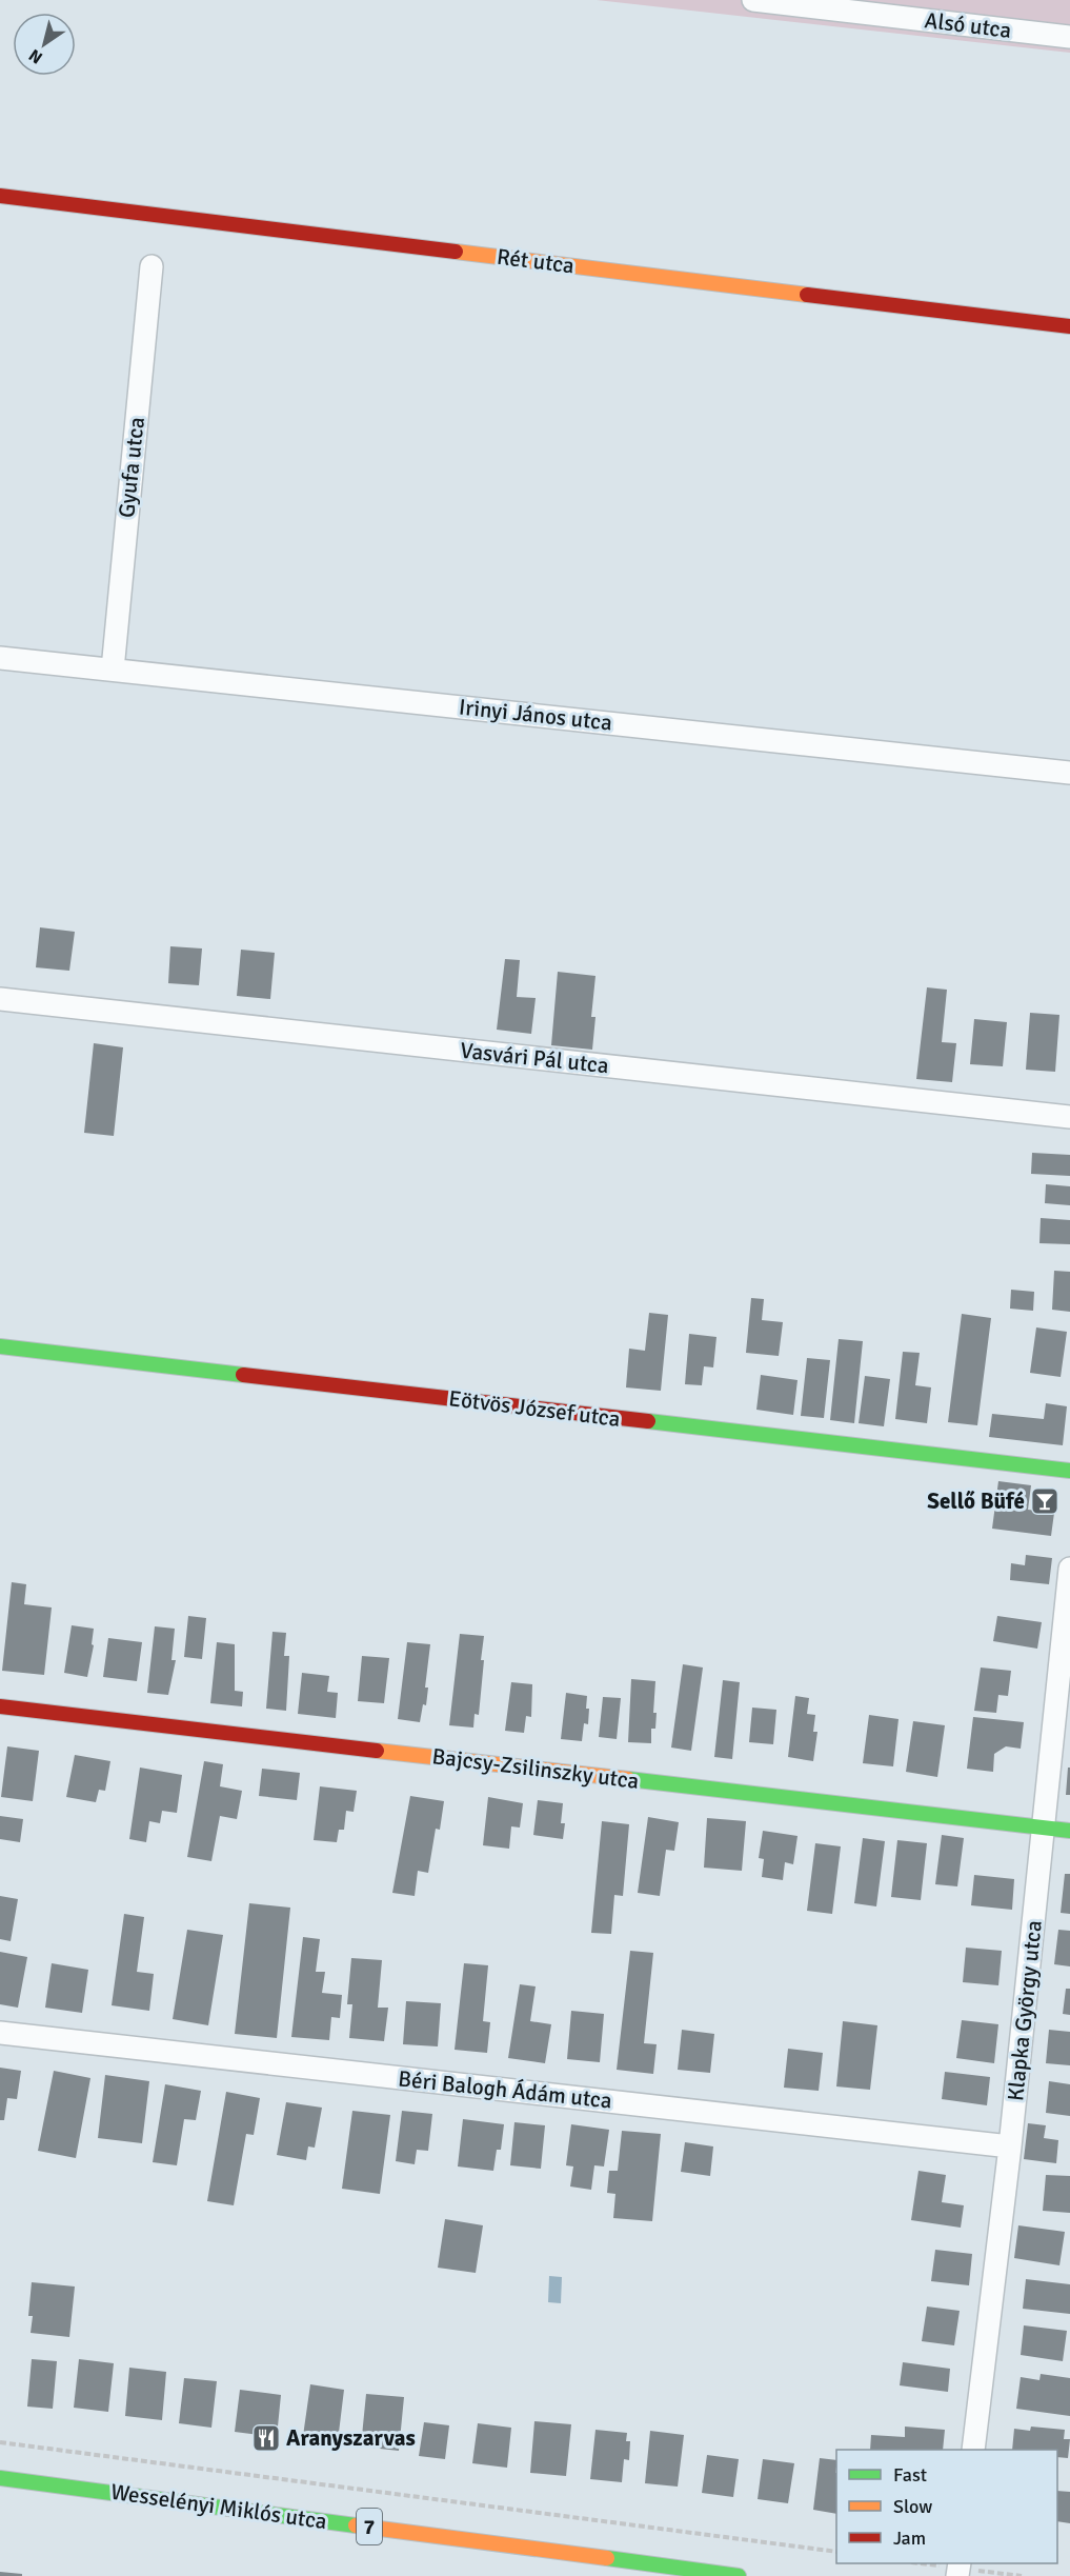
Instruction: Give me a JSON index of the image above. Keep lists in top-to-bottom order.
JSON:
{
  "streets": {
    "street": [
      "Alsó utca",
      "Rét utca",
      "Gyufa utca",
      "Irinyi János utca",
      "Vasvári Pál utca",
      "Eötvös József utca",
      "Bajcsy-Zsilinszky utca",
      "Klapka György utca",
      "Béri Balogh Ádám utca",
      "Wesselényi Miklós utca",
      "7"
    ]
  },
  "crossings": [
    ["Gyufa utca", "Irinyi János utca"],
    ["Bajcsy-Zsilinszky utca", "Klapka György utca"],
    ["Klapka György utca", "Béri Balogh Ádám utca"]
  ],
  "places": {
    "bar": ["Sellő Büfé"],
    "restaurant": ["Aranyszarvas"]
  },
  "legend": ["Fast", "Slow", "Jam"],
  "north": "bottom left"
}
